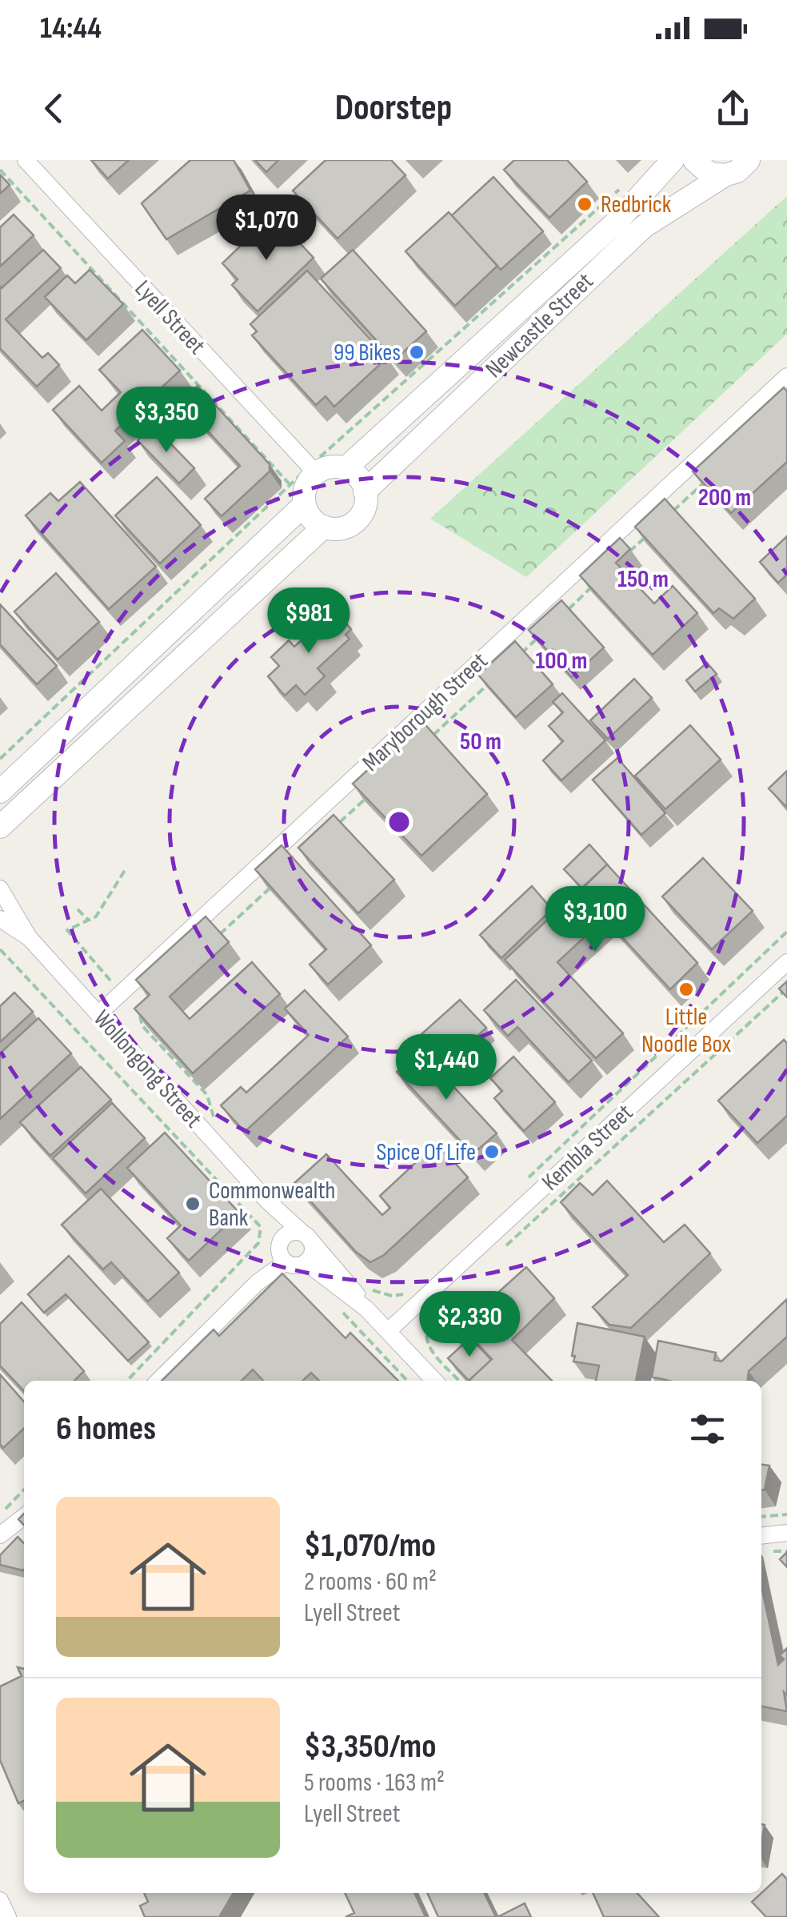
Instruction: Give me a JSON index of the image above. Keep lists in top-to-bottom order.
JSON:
{
  "streets": {
    "main road": ["Newcastle Street"],
    "street": [
      "Lyell Street",
      "Maryborough Street",
      "Wollongong Street",
      "Kembla Street"
    ]
  },
  "crossings": [
    ["Lyell Street", "Newcastle Street"],
    ["Maryborough Street", "Wollongong Street"],
    ["Wollongong Street", "Kembla Street"]
  ],
  "places": [
    "Redbrick",
    "99 Bikes",
    "Little Noodle Box",
    "Spice Of Life",
    "Commonwealth Bank"
  ],
  "page": {
    "status": "14:44",
    "header": "Doorstep",
    "price": [
      "$1,070",
      "$3,350",
      "$981",
      "$3,100",
      "$1,440",
      "$2,330"
    ],
    "heading": "6 homes",
    "list": [
      {
        "name": "$1,070/mo",
        "note": "2 rooms · 60 m² · Lyell Street"
      },
      {
        "name": "$3,350/mo",
        "note": "5 rooms · 163 m² · Lyell Street"
      }
    ]
  },
  "rings": [
    "200 m",
    "150 m",
    "100 m",
    "50 m"
  ]
}
